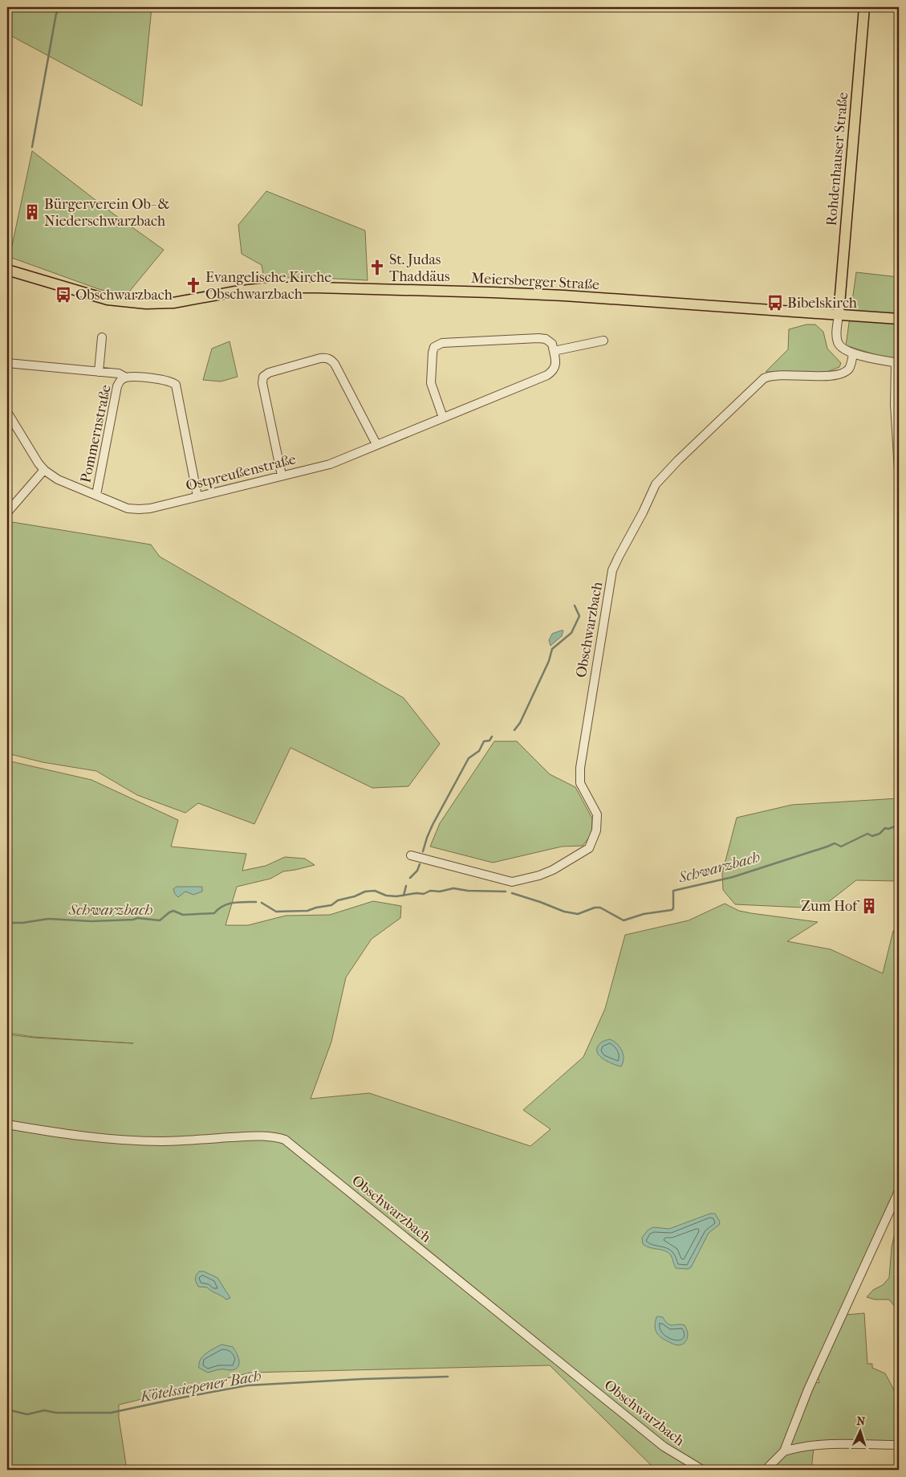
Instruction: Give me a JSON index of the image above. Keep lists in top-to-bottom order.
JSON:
{
  "streets": {
    "main road": ["Rohdenhauser Straße", "Meiersberger Straße"],
    "street": ["Pommernstraße", "Ostpreußenstraße", "Obschwarzbach"]
  },
  "crossings": [
    ["Rohdenhauser Straße", "Meiersberger Straße"],
    ["Pommernstraße", "Ostpreußenstraße"]
  ],
  "water": ["Schwarzbach", "Kötelssiepener Bach"],
  "places": {
    "building": ["Bürgerverein Ob- & Niederschwarzbach", "Zum Hof"],
    "church": ["St. Judas Thaddäus", "Evangelische Kirche Obschwarzbach"],
    "bus stop": ["Obschwarzbach", "Bibelskirch"]
  },
  "north": "top"
}
